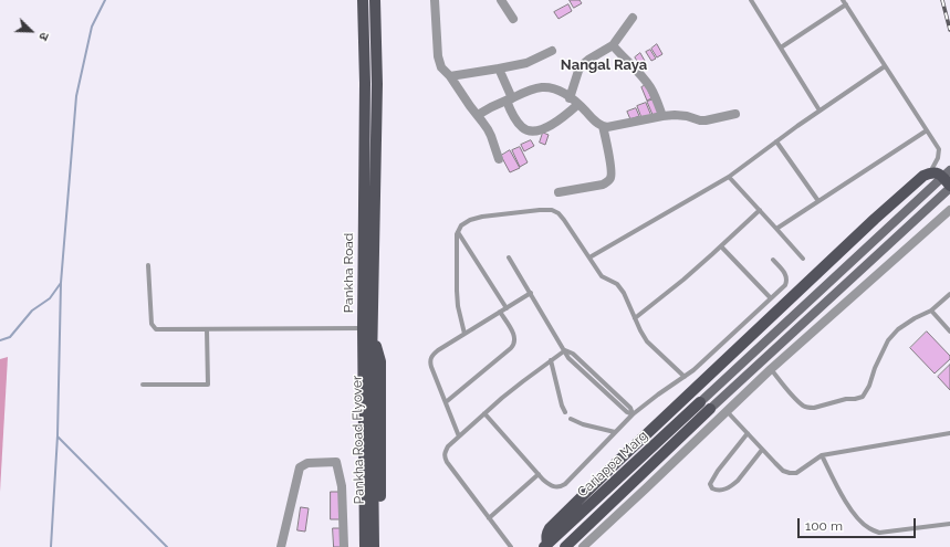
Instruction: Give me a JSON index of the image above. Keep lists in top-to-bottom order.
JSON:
{
  "streets": {
    "main road": ["Pankha Road", "Pankha Road Flyover", "Cariappa Marg"]
  },
  "crossings": [
    ["Pankha Road", "Pankha Road Flyover"]
  ],
  "districts": ["Nangal Raya"],
  "scale_bar": "100 m",
  "north": "bottom right"
}
